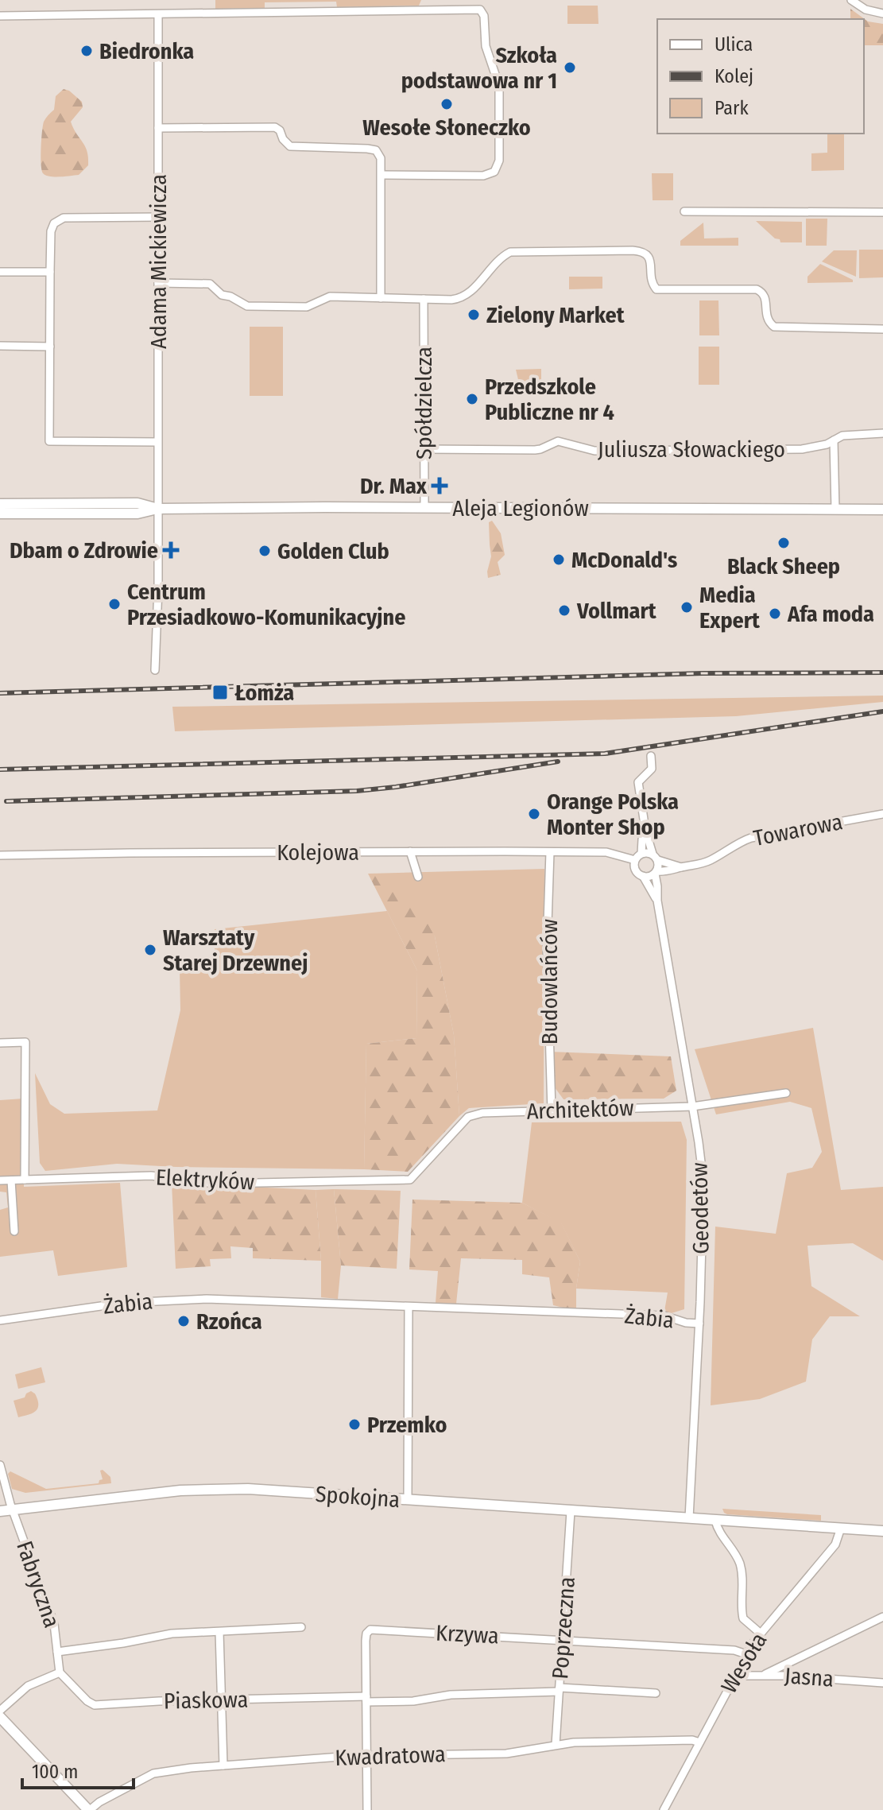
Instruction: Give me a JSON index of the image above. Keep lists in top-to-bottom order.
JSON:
{
  "streets": {
    "main road": ["Aleja Legionów", "Spokojna"],
    "street": [
      "Adama Mickiewicza",
      "Spółdzielcza",
      "Juliusza Słowackiego",
      "Towarowa",
      "Kolejowa",
      "Budowlańców",
      "Architektów",
      "Elektryków",
      "Geodetów",
      "Żabia",
      "Fabryczna",
      "Poprzeczna",
      "Krzywa",
      "Wesoła",
      "Jasna",
      "Piaskowa",
      "Kwadratowa"
    ]
  },
  "crossings": [
    ["Adama Mickiewicza", "Aleja Legionów"],
    ["Spółdzielcza", "Juliusza Słowackiego"],
    ["Spółdzielcza", "Aleja Legionów"],
    ["Towarowa", "Kolejowa"],
    ["Towarowa", "Geodetów"],
    ["Kolejowa", "Budowlańców"],
    ["Kolejowa", "Geodetów"],
    ["Budowlańców", "Architektów"],
    ["Architektów", "Elektryków"],
    ["Architektów", "Geodetów"],
    ["Geodetów", "Żabia"],
    ["Geodetów", "Spokojna"],
    ["Spokojna", "Fabryczna"],
    ["Spokojna", "Poprzeczna"],
    ["Spokojna", "Wesoła"],
    ["Fabryczna", "Piaskowa"],
    ["Poprzeczna", "Krzywa"],
    ["Poprzeczna", "Piaskowa"],
    ["Poprzeczna", "Kwadratowa"],
    ["Krzywa", "Wesoła"],
    ["Krzywa", "Piaskowa"],
    ["Krzywa", "Kwadratowa"],
    ["Wesoła", "Jasna"],
    ["Wesoła", "Kwadratowa"]
  ],
  "places": {
    "other": [
      "Biedronka",
      "Szkoła podstawowa nr 1",
      "Wesołe Słoneczko",
      "Zielony Market",
      "Przedszkole Publiczne nr 4",
      "Black Sheep",
      "Golden Club",
      "McDonald's",
      "Centrum Przesiadkowo-Komunikacyjne",
      "Media Expert",
      "Vollmart",
      "Afa moda",
      "Orange Polska Monter Shop",
      "Warsztaty Starej Drzewnej",
      "Rzońca",
      "Przemko"
    ],
    "health": ["Dr. Max", "Dbam o Zdrowie"],
    "transit": ["Łomża"]
  },
  "legend": ["Ulica", "Kolej", "Park"],
  "scale_bar": "100 m"
}
